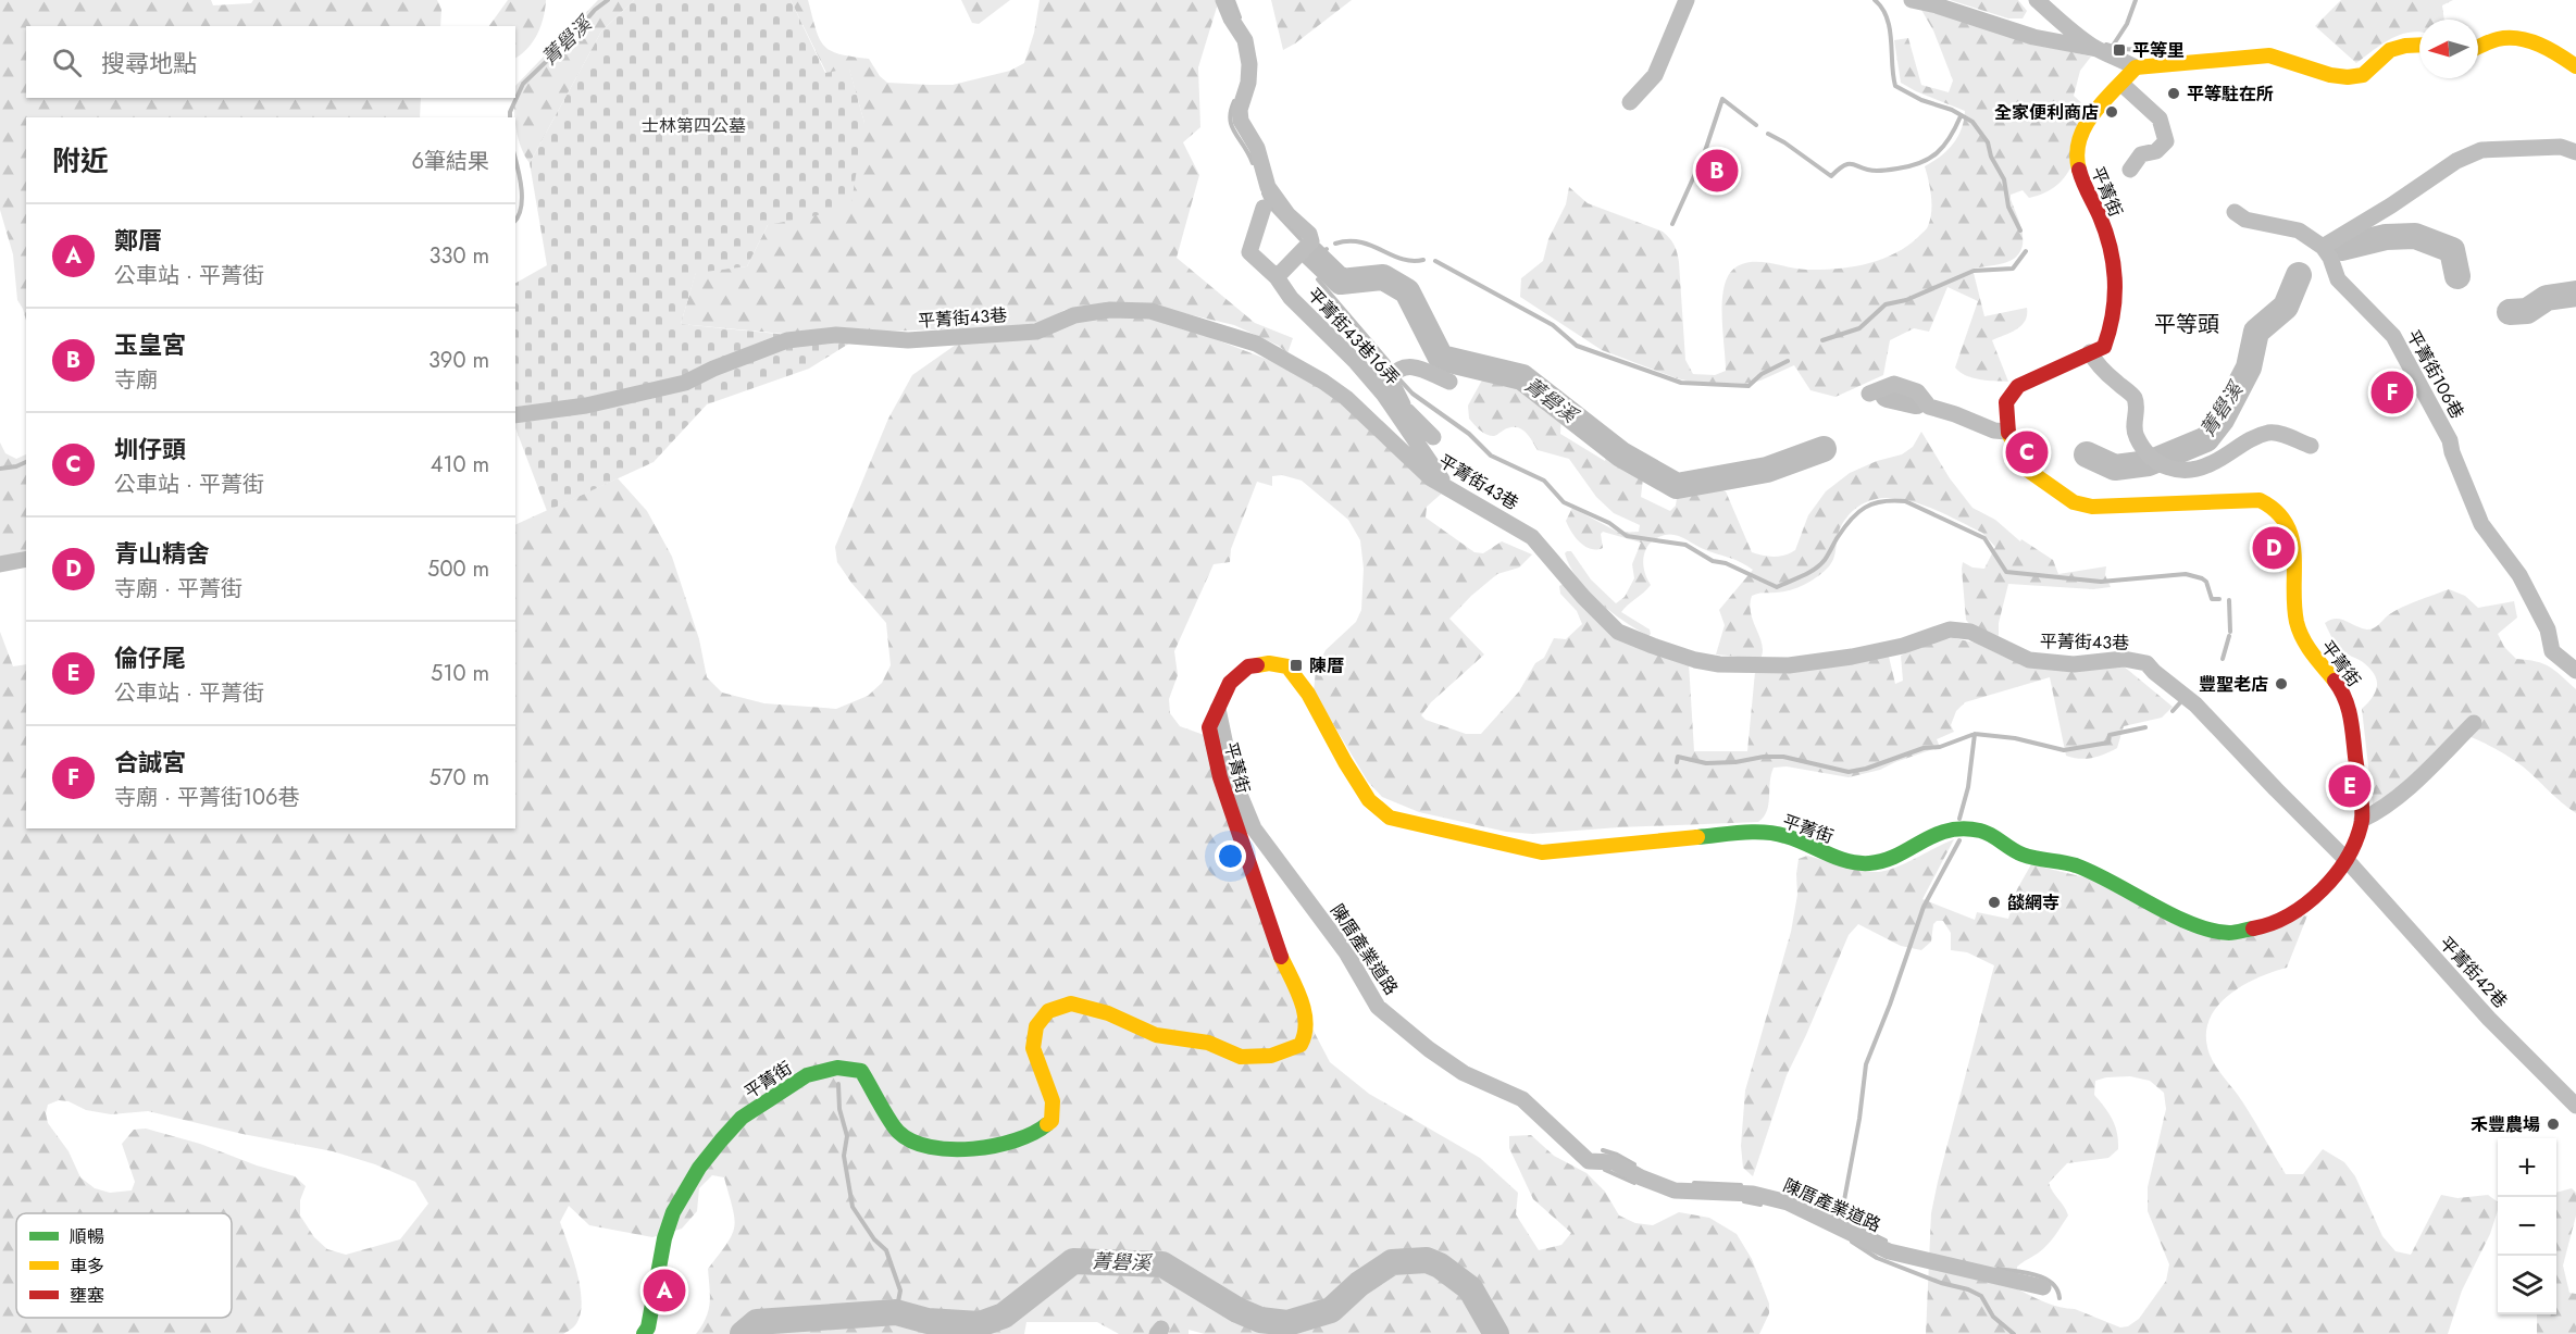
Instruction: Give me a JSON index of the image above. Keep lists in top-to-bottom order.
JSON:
{
  "streets": {
    "street": [
      "平菁街",
      "平菁街43巷",
      "平菁街43巷16弄",
      "平菁街106巷",
      "陳厝產業道路",
      "平菁街42巷"
    ]
  },
  "crossings": [
    ["平菁街", "平菁街43巷"],
    ["平菁街", "陳厝產業道路"],
    ["平菁街", "平菁街42巷"],
    ["平菁街43巷", "平菁街43巷16弄"],
    ["平菁街43巷", "平菁街42巷"]
  ],
  "districts": ["平等頭"],
  "water": ["菁礐溪"],
  "parks": ["士林第四公墓"],
  "places": {
    "transit": ["平等里", "陳厝"],
    "other": [
      "平等駐在所",
      "全家便利商店",
      "豐聖老店",
      "燄網寺",
      "禾豐農場"
    ]
  },
  "legend": ["順暢", "車多", "壅塞"],
  "north": "left",
  "page": {
    "search": "搜尋地點",
    "heading": ["附近", "6筆結果"],
    "pins": [
      "B",
      "F",
      "C",
      "D",
      "E",
      "A"
    ],
    "list": [
      {
        "mark": "A",
        "name": "鄭厝",
        "note": "公車站 · 平菁街",
        "value": "330 m"
      },
      {
        "mark": "B",
        "name": "玉皇宮",
        "note": "寺廟",
        "value": "390 m"
      },
      {
        "mark": "C",
        "name": "圳仔頭",
        "note": "公車站 · 平菁街",
        "value": "410 m"
      },
      {
        "mark": "D",
        "name": "青山精舍",
        "note": "寺廟 · 平菁街",
        "value": "500 m"
      },
      {
        "mark": "E",
        "name": "倫仔尾",
        "note": "公車站 · 平菁街",
        "value": "510 m"
      },
      {
        "mark": "F",
        "name": "合誠宮",
        "note": "寺廟 · 平菁街106巷",
        "value": "570 m"
      }
    ],
    "map_buttons": ["+", "−"]
  }
}
